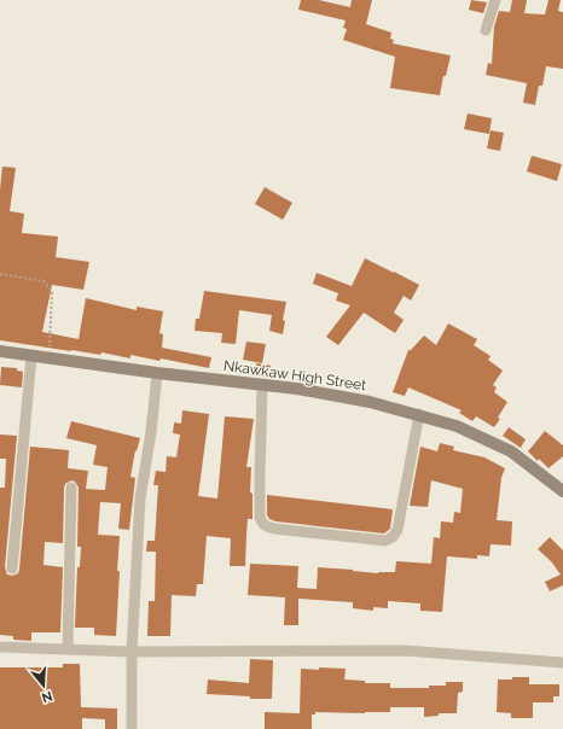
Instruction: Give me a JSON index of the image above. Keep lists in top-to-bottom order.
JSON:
{
  "streets": {
    "main road": ["Nkawkaw High Street"]
  },
  "north": "bottom"
}
